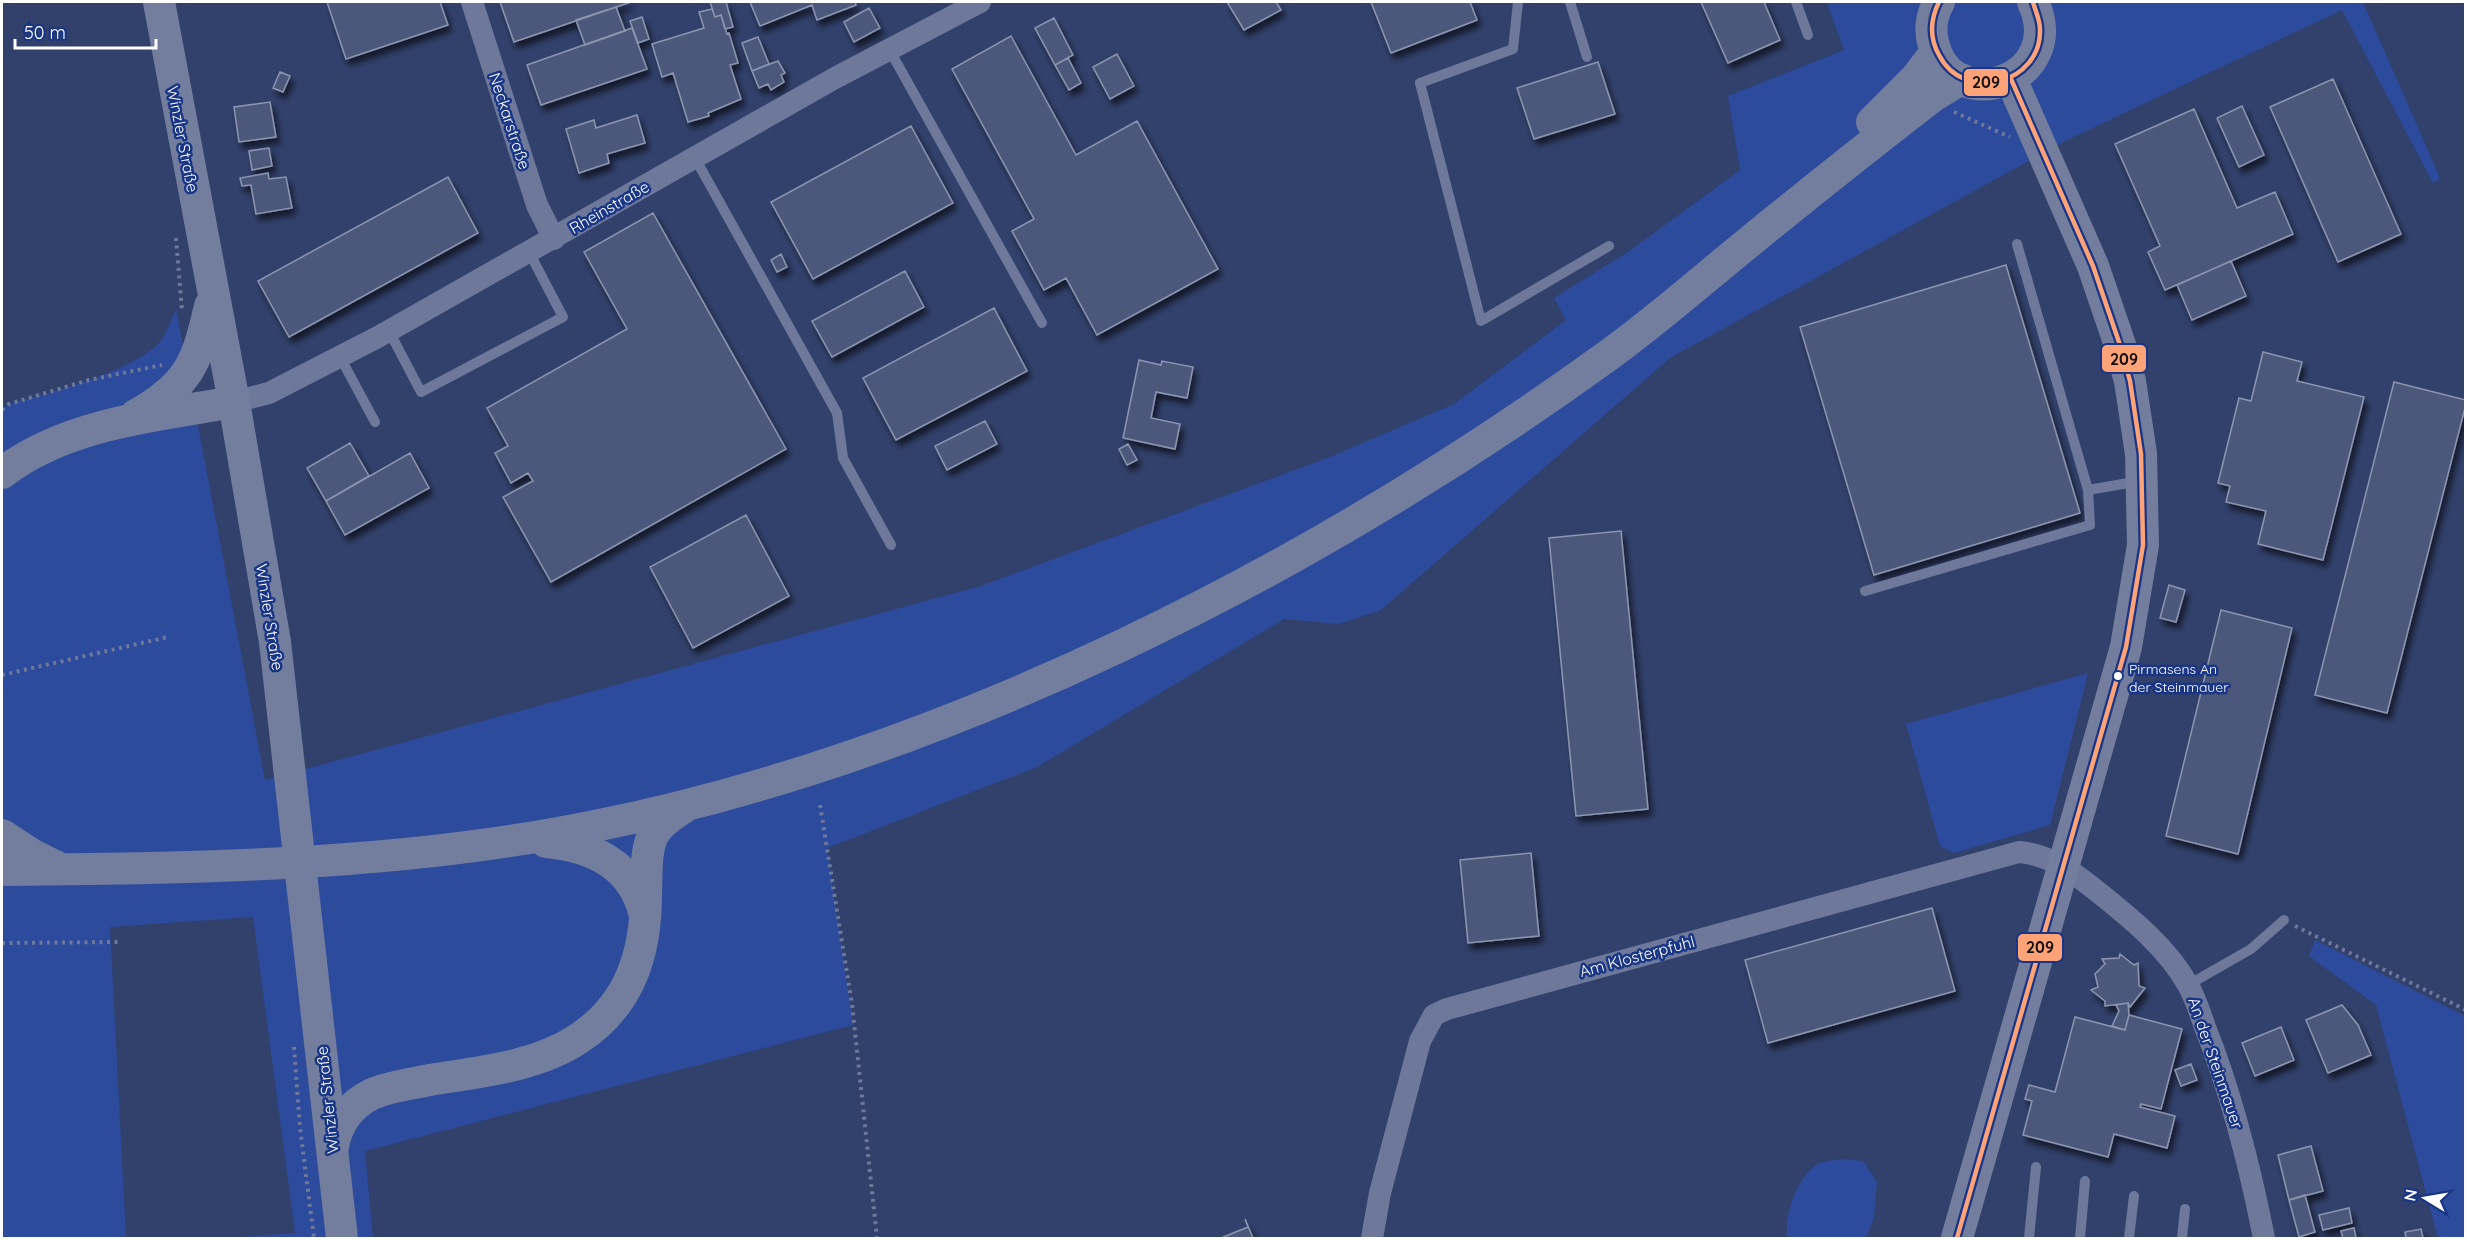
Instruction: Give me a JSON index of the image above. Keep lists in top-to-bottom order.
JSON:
{
  "streets": {
    "main road": ["Winzler Straße"],
    "street": [
      "Neckarstraße",
      "Rheinstraße",
      "Am Klosterpfuhl",
      "An der Steinmauer"
    ]
  },
  "crossings": [
    ["Neckarstraße", "Rheinstraße"],
    ["Winzler Straße", "Rheinstraße"],
    ["Am Klosterpfuhl", "An der Steinmauer"]
  ],
  "places": ["Pirmasens An der Steinmauer"],
  "lines": ["transit line 209"],
  "scale_bar": "50 m",
  "north": "left"
}
